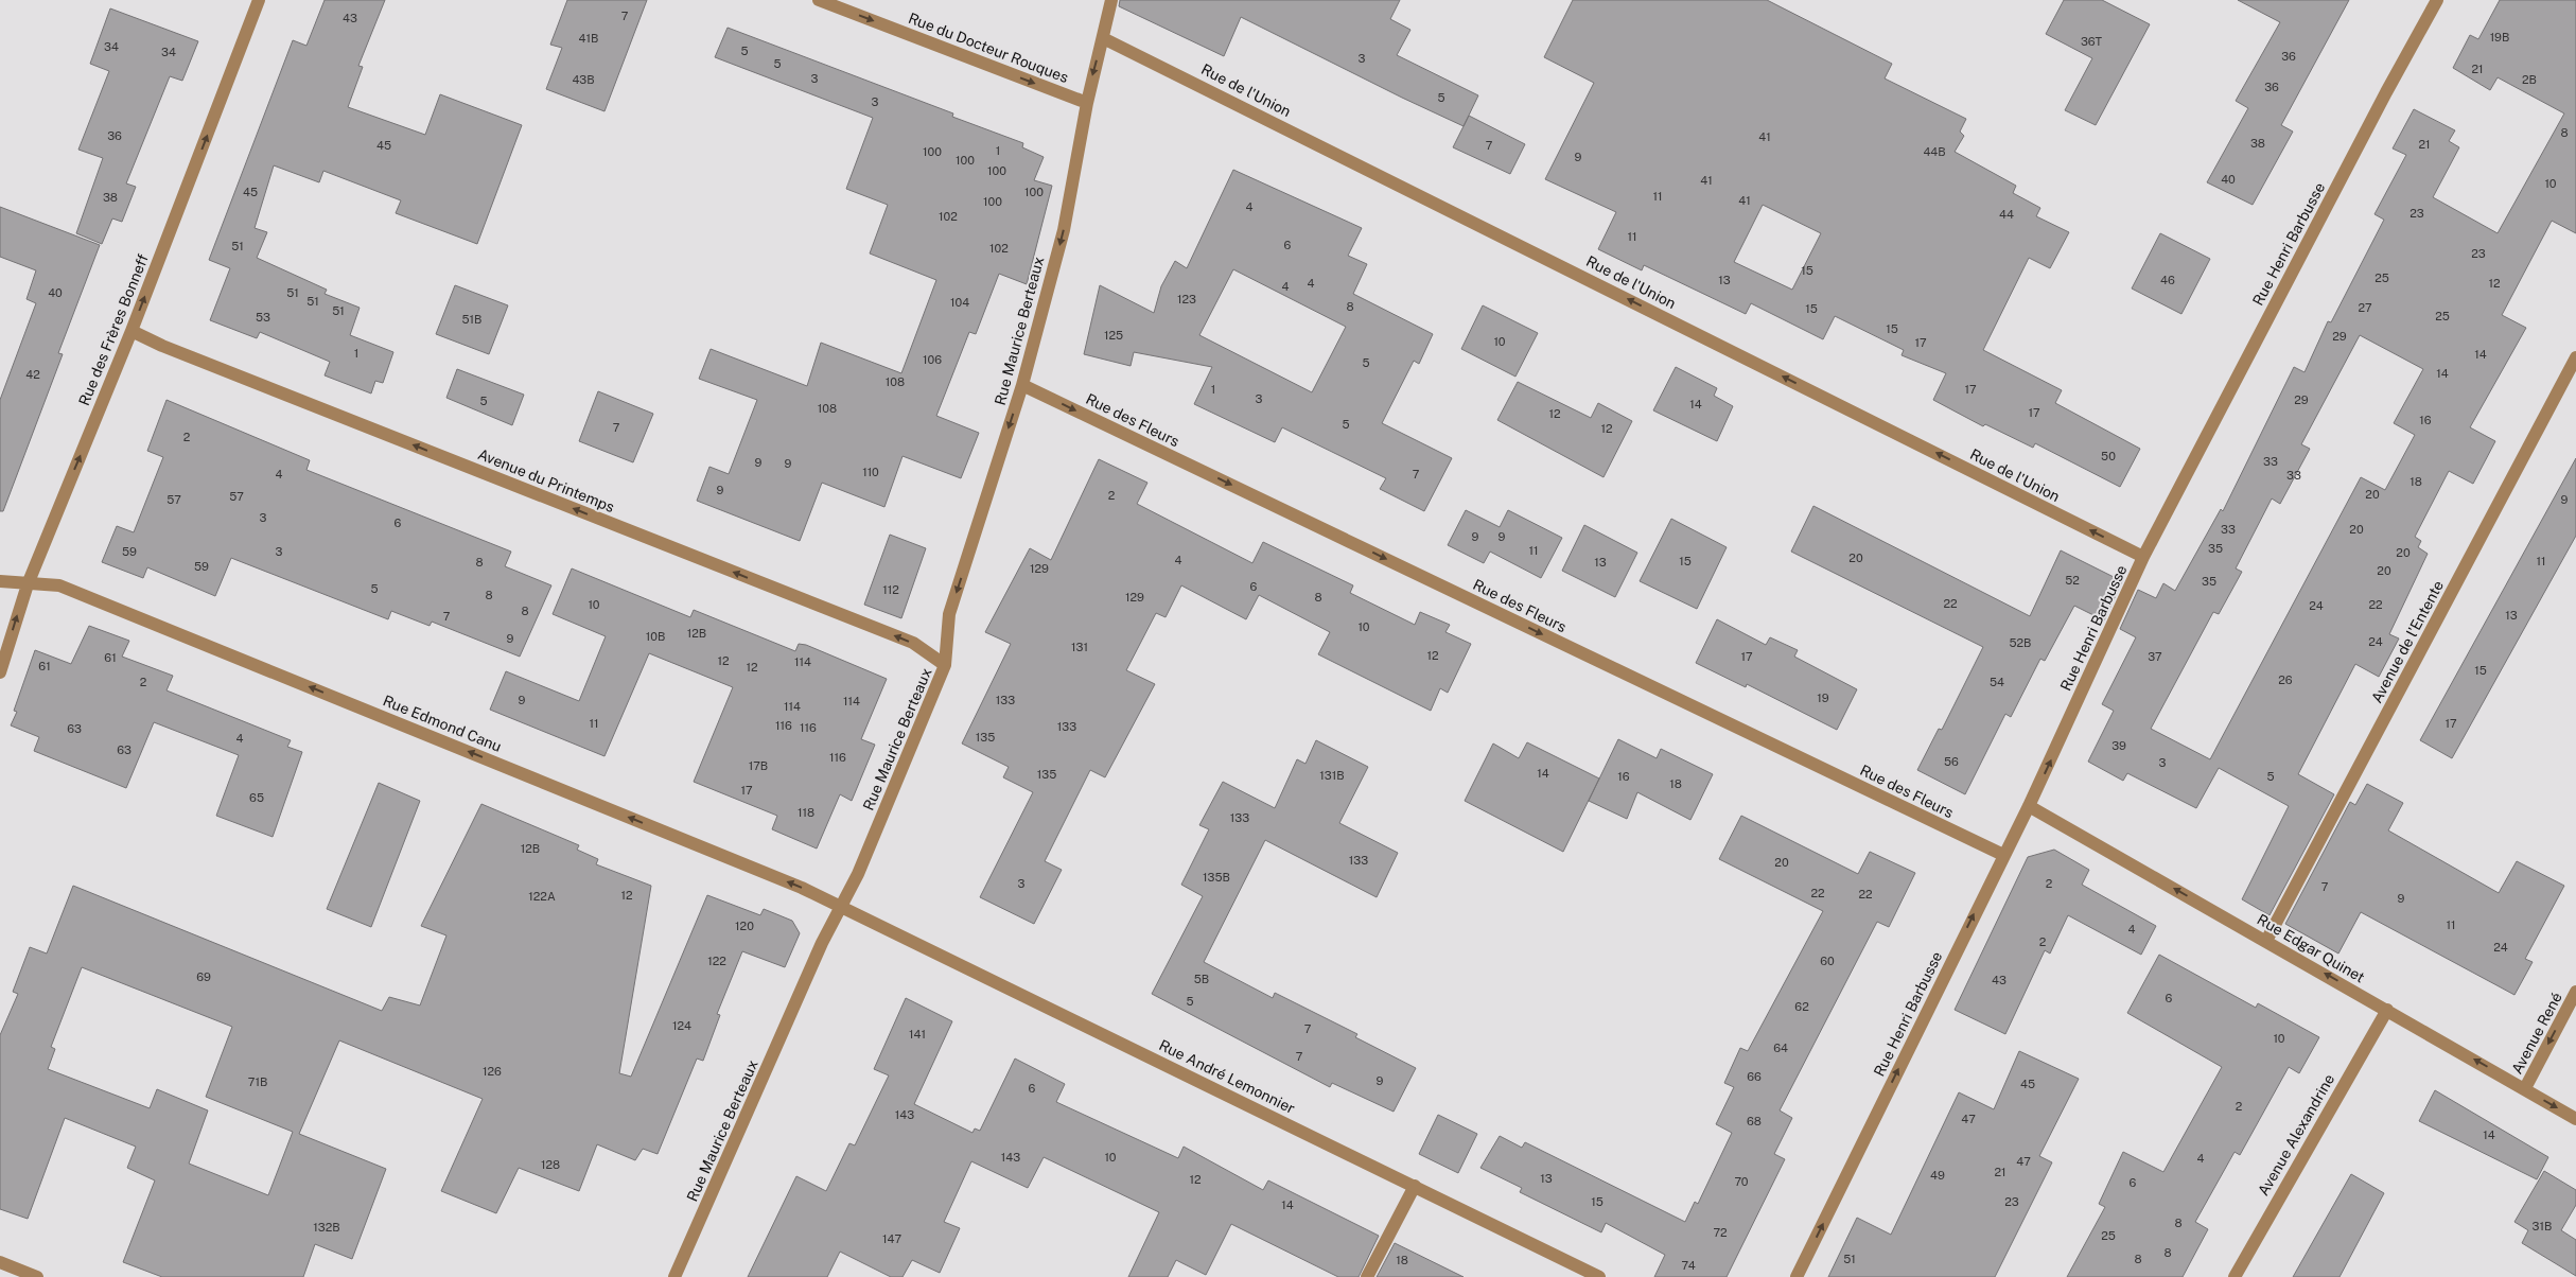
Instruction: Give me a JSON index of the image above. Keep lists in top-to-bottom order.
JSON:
{
  "streets": {
    "street": [
      "Rue du Docteur Rouques",
      "Rue de l'Union",
      "Rue Henri Barbusse",
      "Rue des Frères Bonneff",
      "Rue Maurice Berteaux",
      "Rue des Fleurs",
      "Avenue du Printemps",
      "Avenue de l'Entente",
      "Rue Edmond Canu",
      "Rue Edgar Quinet",
      "Avenue René",
      "Rue André Lemonnier",
      "Avenue Alexandrine"
    ]
  },
  "crossings": [
    ["Rue du Docteur Rouques", "Rue Maurice Berteaux"],
    ["Rue de l'Union", "Rue Henri Barbusse"],
    ["Rue de l'Union", "Rue Maurice Berteaux"],
    ["Rue Henri Barbusse", "Rue des Fleurs"],
    ["Rue Henri Barbusse", "Rue Edgar Quinet"],
    ["Rue des Frères Bonneff", "Avenue du Printemps"],
    ["Rue des Frères Bonneff", "Rue Edmond Canu"],
    ["Rue Maurice Berteaux", "Rue des Fleurs"],
    ["Rue Maurice Berteaux", "Avenue du Printemps"],
    ["Rue Maurice Berteaux", "Rue Edmond Canu"],
    ["Rue Maurice Berteaux", "Rue André Lemonnier"],
    ["Avenue de l'Entente", "Rue Edgar Quinet"],
    ["Rue Edmond Canu", "Rue André Lemonnier"],
    ["Rue Edgar Quinet", "Avenue René"],
    ["Rue Edgar Quinet", "Avenue Alexandrine"]
  ],
  "one_way": [
    "Rue du Docteur Rouques",
    "Rue de l'Union",
    "Rue Henri Barbusse",
    "Rue des Frères Bonneff",
    "Rue Maurice Berteaux",
    "Rue des Fleurs",
    "Avenue du Printemps",
    "Rue Edmond Canu",
    "Rue Edgar Quinet",
    "Avenue René"
  ],
  "house_numbers": [
    "7",
    "43",
    "19B",
    "41B",
    "36T",
    "34",
    "5",
    "34",
    "36",
    "3",
    "5",
    "21",
    "3",
    "43B",
    "2B",
    "36",
    "5",
    "3",
    "8",
    "36",
    "41",
    "38",
    "21",
    "45",
    "7",
    "1",
    "100",
    "44B",
    "9",
    "100",
    "100",
    "40",
    "41",
    "10",
    "45",
    "100",
    "11",
    "38",
    "41",
    "100",
    "4",
    "23",
    "44",
    "102",
    "11",
    "6",
    "51",
    "102",
    "23",
    "15",
    "25",
    "13",
    "46",
    "4",
    "12",
    "4",
    "40",
    "51",
    "123",
    "51",
    "104",
    "8",
    "27",
    "15",
    "51",
    "25",
    "53",
    "51B",
    "15",
    "125",
    "29",
    "10",
    "17",
    "1",
    "14",
    "106",
    "5",
    "14",
    "42",
    "108",
    "1",
    "17",
    "3",
    "29",
    "5",
    "14",
    "108",
    "17",
    "12",
    "16",
    "5",
    "7",
    "12",
    "2",
    "50",
    "33",
    "9",
    "9",
    "110",
    "4",
    "7",
    "33",
    "18",
    "9",
    "20",
    "2",
    "57",
    "57",
    "9",
    "3",
    "6",
    "33",
    "20",
    "9",
    "9",
    "35",
    "11",
    "59",
    "3",
    "20",
    "20",
    "4",
    "15",
    "11",
    "8",
    "13",
    "59",
    "129",
    "20",
    "52",
    "35",
    "6",
    "5",
    "112",
    "8",
    "129",
    "8",
    "22",
    "10",
    "22",
    "24",
    "8",
    "13",
    "7",
    "10",
    "12B",
    "10B",
    "9",
    "24",
    "52B",
    "131",
    "12",
    "17",
    "37",
    "61",
    "12",
    "114",
    "61",
    "12",
    "15",
    "26",
    "2",
    "54",
    "19",
    "9",
    "133",
    "114",
    "114",
    "11",
    "17",
    "116",
    "133",
    "116",
    "63",
    "135",
    "4",
    "39",
    "63",
    "116",
    "56",
    "3",
    "17B",
    "14",
    "135",
    "131B",
    "16",
    "5",
    "18",
    "17",
    "65",
    "118",
    "133",
    "12B",
    "133",
    "20",
    "135B",
    "3",
    "2",
    "7",
    "22",
    "22",
    "12",
    "122A",
    "9",
    "11",
    "120",
    "4",
    "2",
    "24",
    "122",
    "60",
    "69",
    "5B",
    "43",
    "6",
    "5",
    "62",
    "124",
    "7",
    "141",
    "10",
    "64",
    "7",
    "126",
    "66",
    "9",
    "71B",
    "45",
    "6",
    "2",
    "143",
    "47",
    "68",
    "14",
    "143",
    "10",
    "4",
    "47",
    "128",
    "21",
    "49",
    "13",
    "12",
    "70",
    "6",
    "15",
    "23",
    "14",
    "8",
    "31B",
    "132B",
    "72",
    "25",
    "147",
    "8",
    "51",
    "8",
    "18",
    "74"
  ]
}
